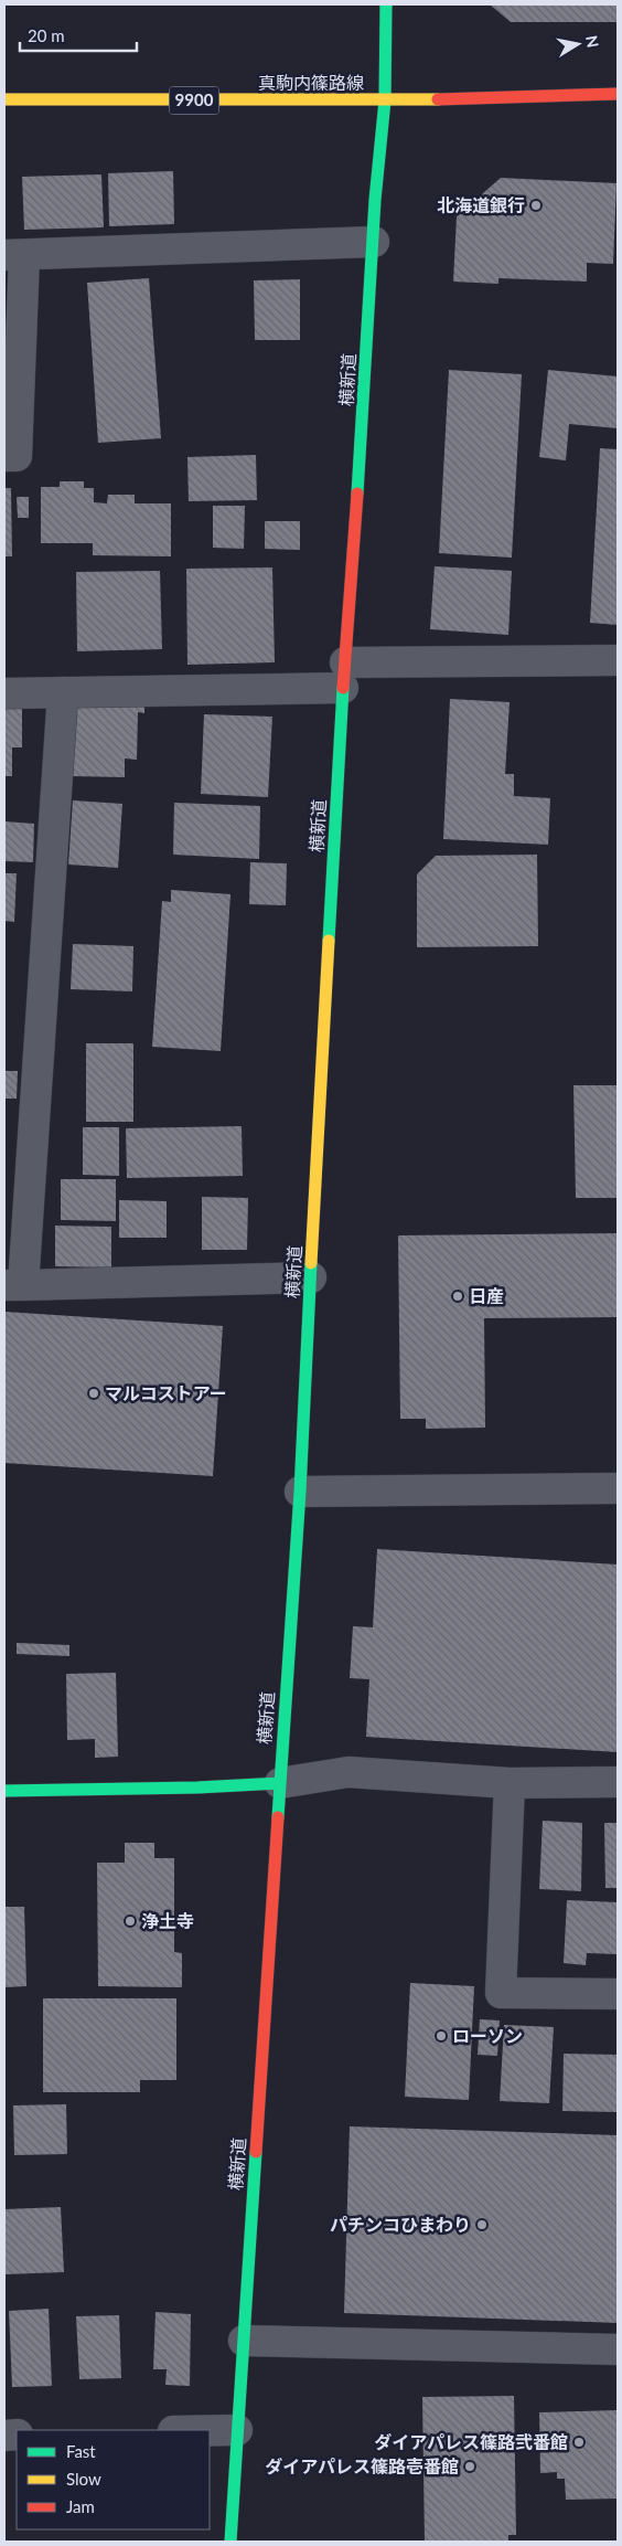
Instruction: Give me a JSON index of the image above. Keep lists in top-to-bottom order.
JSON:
{
  "streets": {
    "street": ["真駒内篠路線", "9900", "横新道"]
  },
  "crossings": [
    ["真駒内篠路線", "横新道"]
  ],
  "places": [
    "北海道銀行",
    "日産",
    "マルコストアー",
    "浄土寺",
    "ローソン",
    "パチンコひまわり",
    "ダイアパレス篠路弐番館",
    "ダイアパレス篠路壱番館"
  ],
  "legend": ["Fast", "Slow", "Jam"],
  "scale_bar": "20 m",
  "north": "right"
}
